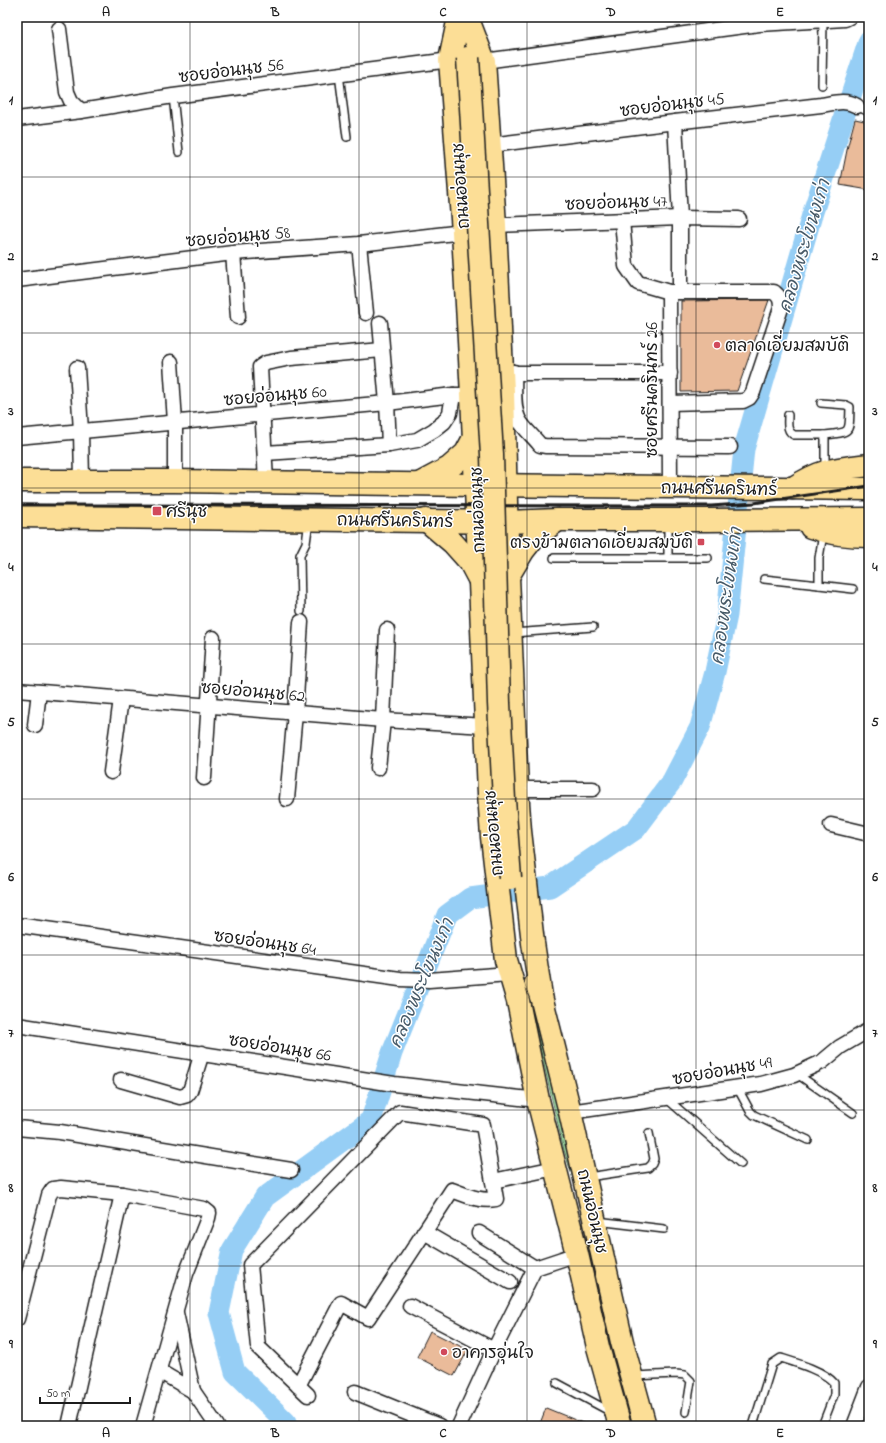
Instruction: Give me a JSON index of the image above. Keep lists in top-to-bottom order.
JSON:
{
  "streets": {
    "main road": ["ถนนอ่อนนุช", "ถนนศรีนครินทร์"],
    "street": [
      "ซอยอ่อนนุช 56",
      "ซอยอ่อนนุช 45",
      "ซอยอ่อนนุช 47",
      "ซอยอ่อนนุช 58",
      "ซอยศรีนครินทร์ 26",
      "ซอยอ่อนนุช 60",
      "ซอยอ่อนนุช 62",
      "ซอยอ่อนนุช 64",
      "ซอยอ่อนนุช 66",
      "ซอยอ่อนนุช 49"
    ]
  },
  "crossings": [
    ["ซอยอ่อนนุช 56", "ถนนอ่อนนุช"],
    ["ซอยอ่อนนุช 45", "ถนนอ่อนนุช"],
    ["ซอยอ่อนนุช 45", "ซอยศรีนครินทร์ 26"],
    ["ถนนอ่อนนุช", "ซอยอ่อนนุช 47"],
    ["ถนนอ่อนนุช", "ซอยอ่อนนุช 58"],
    ["ถนนอ่อนนุช", "ซอยอ่อนนุช 60"],
    ["ถนนอ่อนนุช", "ถนนศรีนครินทร์"],
    ["ถนนอ่อนนุช", "ซอยอ่อนนุช 62"],
    ["ถนนอ่อนนุช", "ซอยอ่อนนุช 64"],
    ["ถนนอ่อนนุช", "ซอยอ่อนนุช 66"],
    ["ถนนอ่อนนุช", "ซอยอ่อนนุช 49"],
    ["ซอยอ่อนนุช 47", "ซอยศรีนครินทร์ 26"],
    ["ซอยศรีนครินทร์ 26", "ถนนศรีนครินทร์"]
  ],
  "water": ["คลองพระโขนงเก่า"],
  "places": {
    "other": ["ตลาดเอี่ยมสมบัติ", "อาคารอุ่นใจ"],
    "transit": ["ศรีนุช", "ตรงข้ามตลาดเอี่ยมสมบัติ"]
  },
  "scale_bar": "50 m",
  "grid": {
    "columns": [
      "A",
      "B",
      "C",
      "D",
      "E"
    ],
    "rows": [
      "1",
      "2",
      "3",
      "4",
      "5",
      "6",
      "7",
      "8",
      "9"
    ]
  }
}
